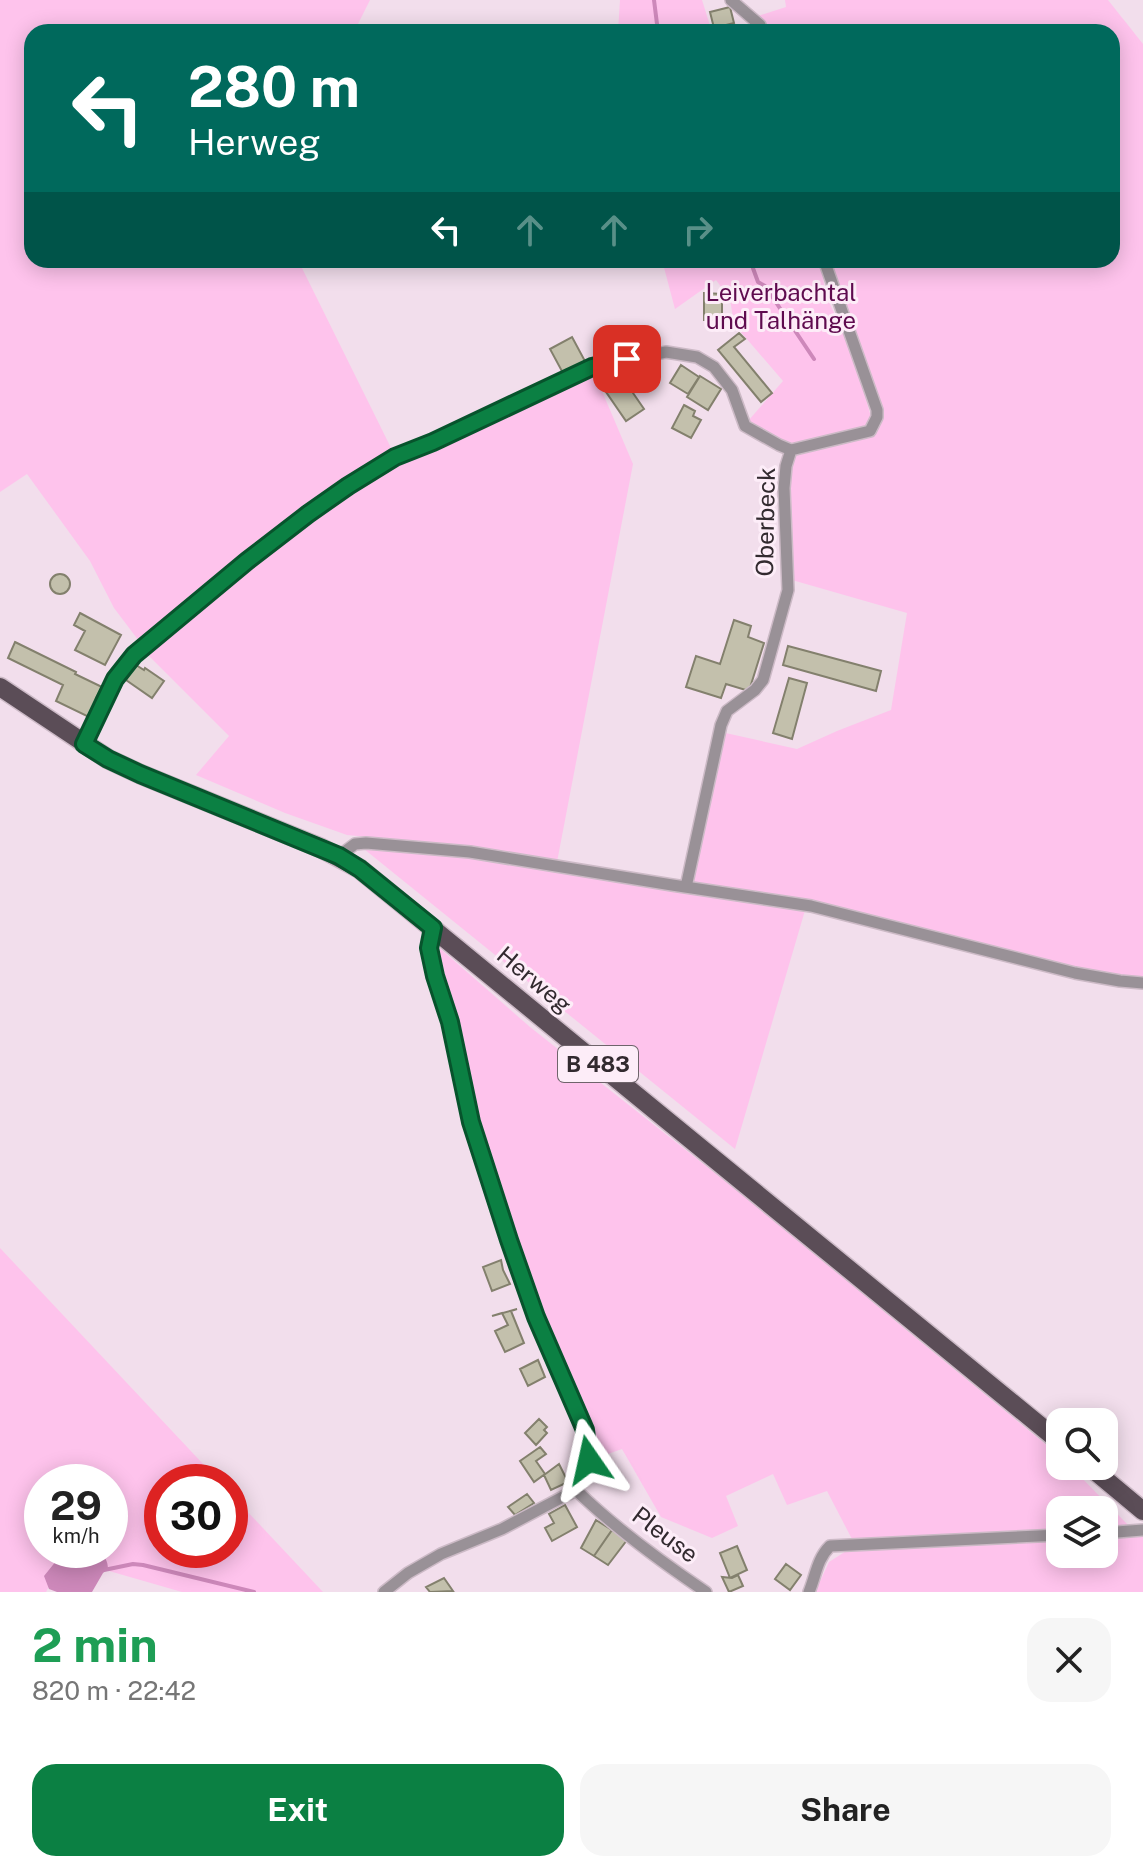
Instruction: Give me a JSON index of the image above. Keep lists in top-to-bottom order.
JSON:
{
  "streets": {
    "main road": ["Herweg", "B 483"],
    "street": ["Oberbeck", "Pleuse"]
  },
  "crossings": [
    ["Oberbeck", "Herweg"]
  ],
  "parks": ["Leiverbachtal und Talhänge"],
  "page": {
    "turn": ["280 m", "Herweg"],
    "speed": "29 km/h",
    "limit": "30",
    "heading": ["2 min", "820 m · 22:42"],
    "buttons": ["Exit", "Share"]
  }
}
